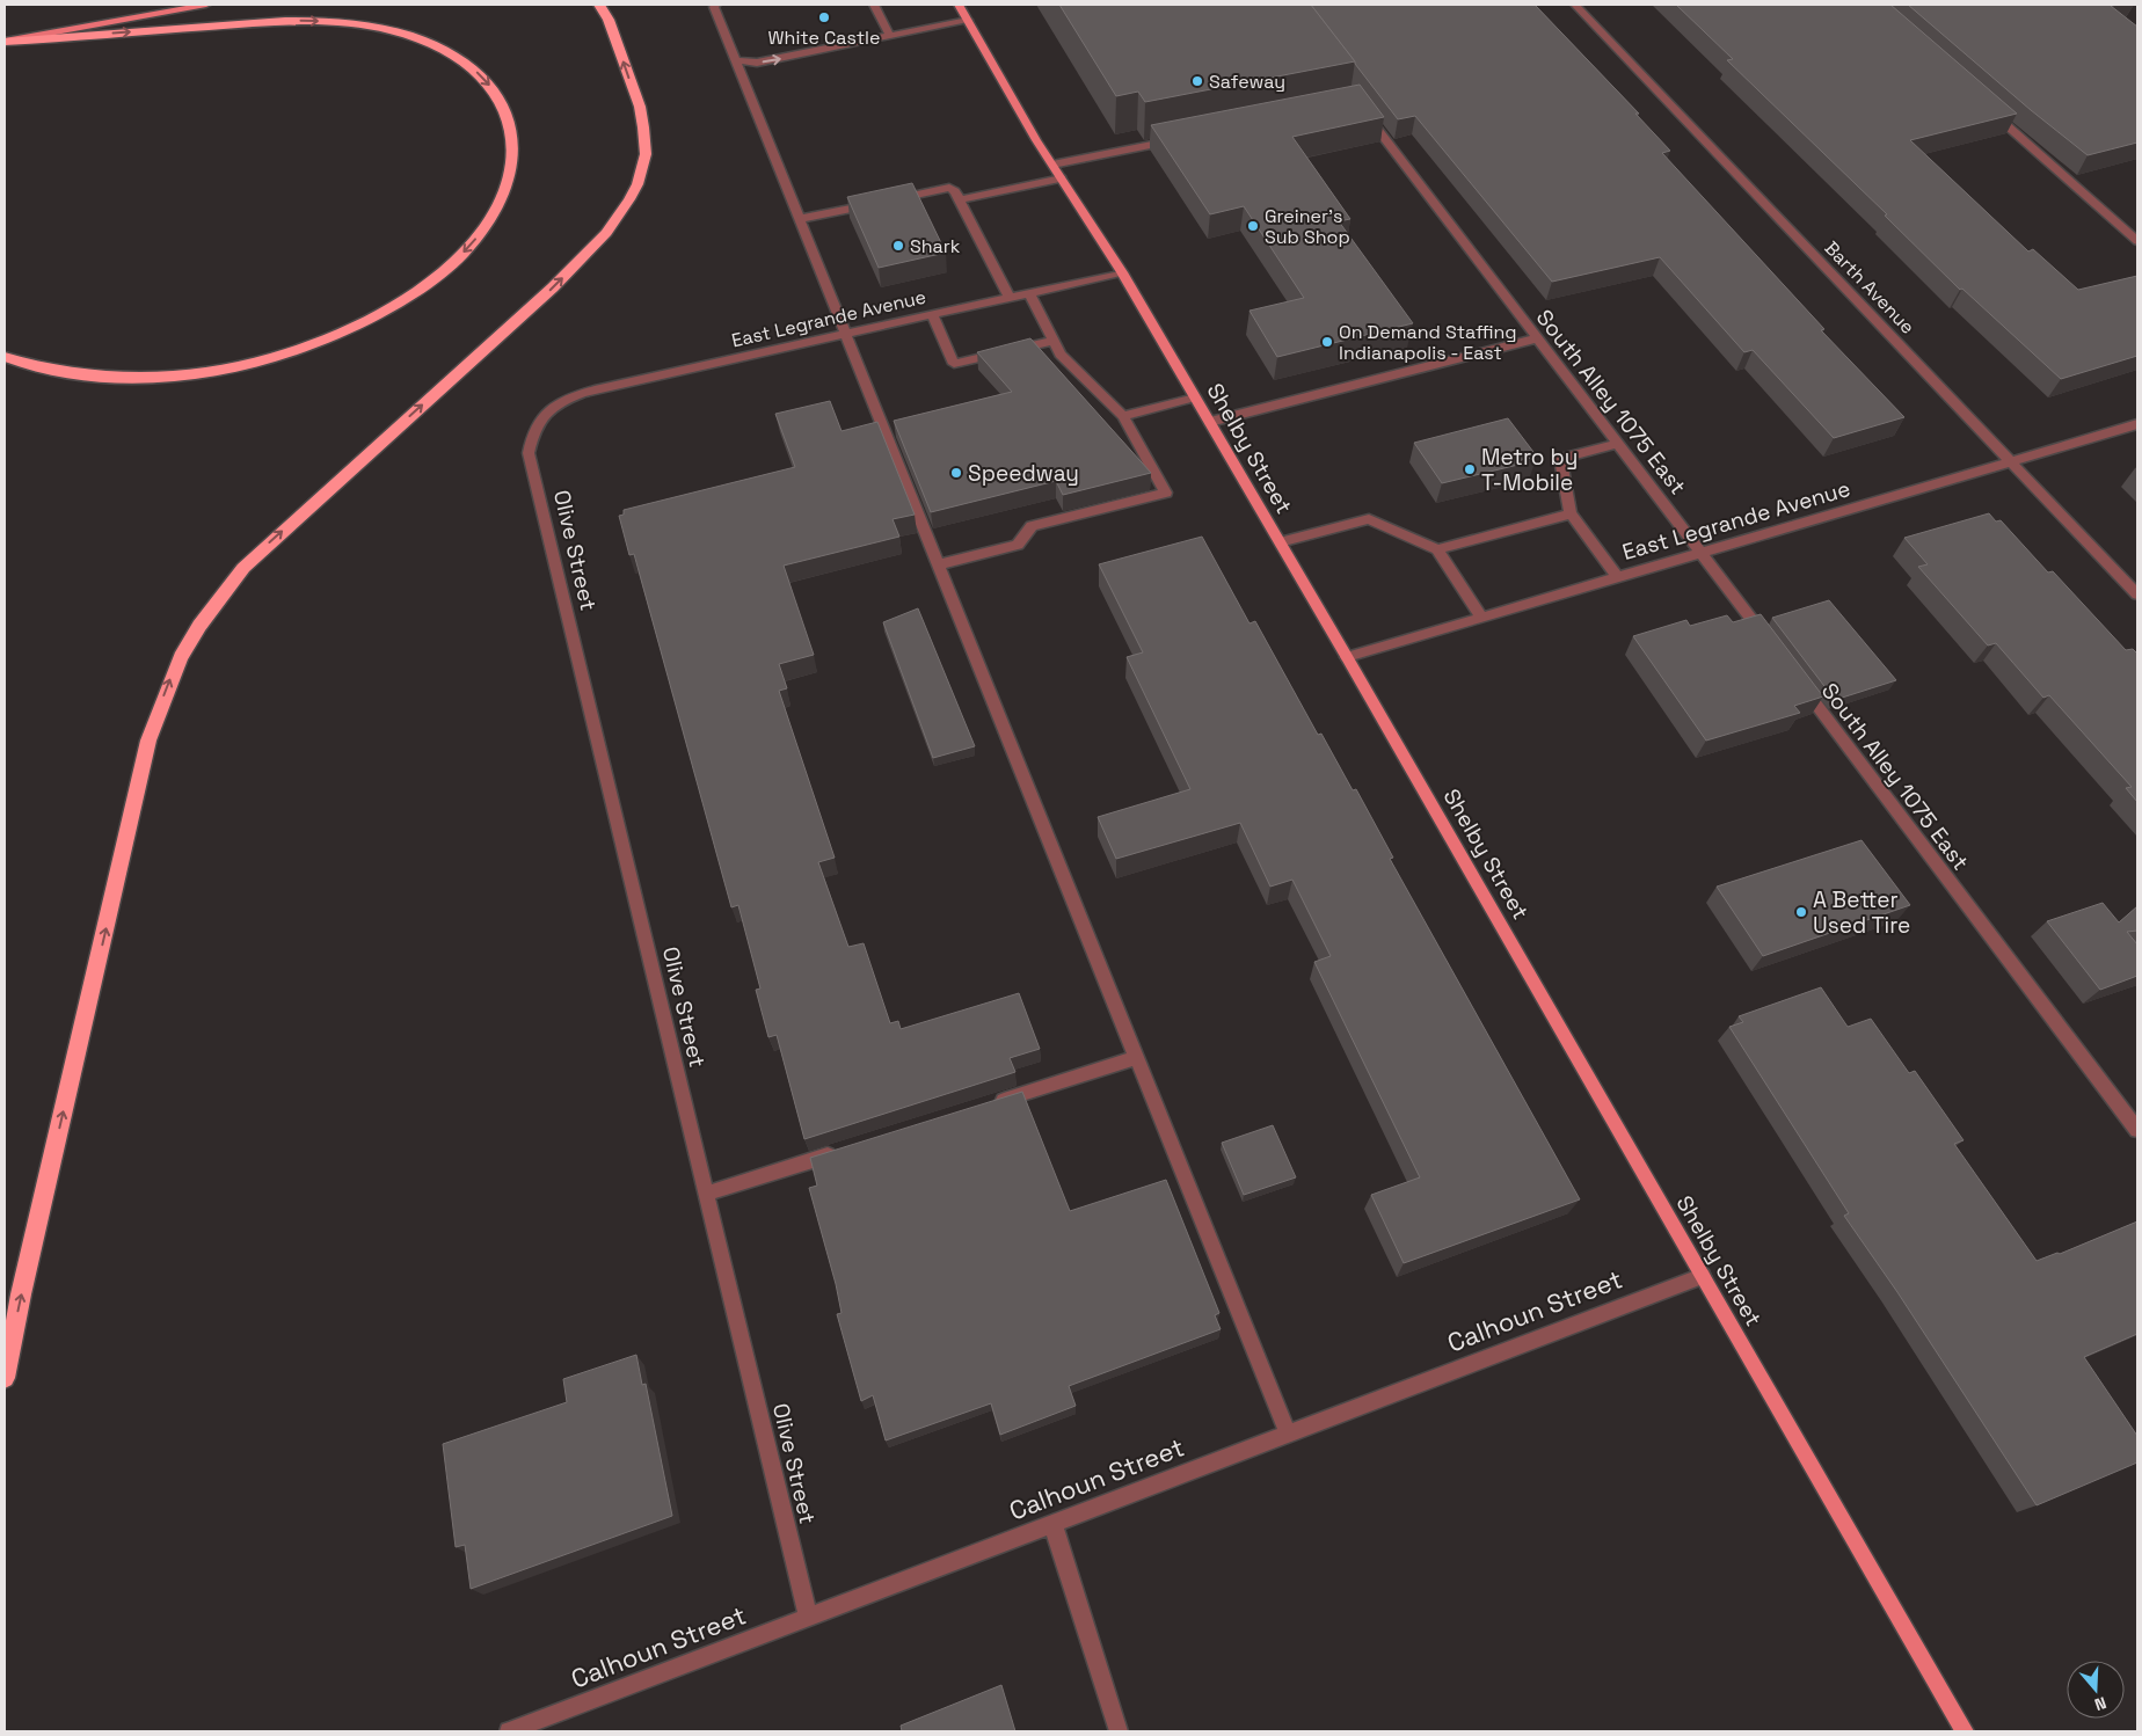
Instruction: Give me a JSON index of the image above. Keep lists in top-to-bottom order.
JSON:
{
  "streets": {
    "main road": ["Shelby Street"],
    "street": [
      "Barth Avenue",
      "East Legrande Avenue",
      "South Alley 1075 East",
      "Olive Street",
      "Calhoun Street"
    ]
  },
  "crossings": [
    ["Barth Avenue", "East Legrande Avenue"],
    ["East Legrande Avenue", "South Alley 1075 East"],
    ["East Legrande Avenue", "Shelby Street"],
    ["East Legrande Avenue", "Olive Street"],
    ["Shelby Street", "Calhoun Street"],
    ["Olive Street", "Calhoun Street"]
  ],
  "places": [
    "White Castle",
    "Safeway",
    "Greiner's Sub Shop",
    "Shark",
    "On Demand Staffing Indianapolis - East",
    "Metro by T-Mobile",
    "Speedway",
    "A Better Used Tire"
  ],
  "north": "bottom"
}
